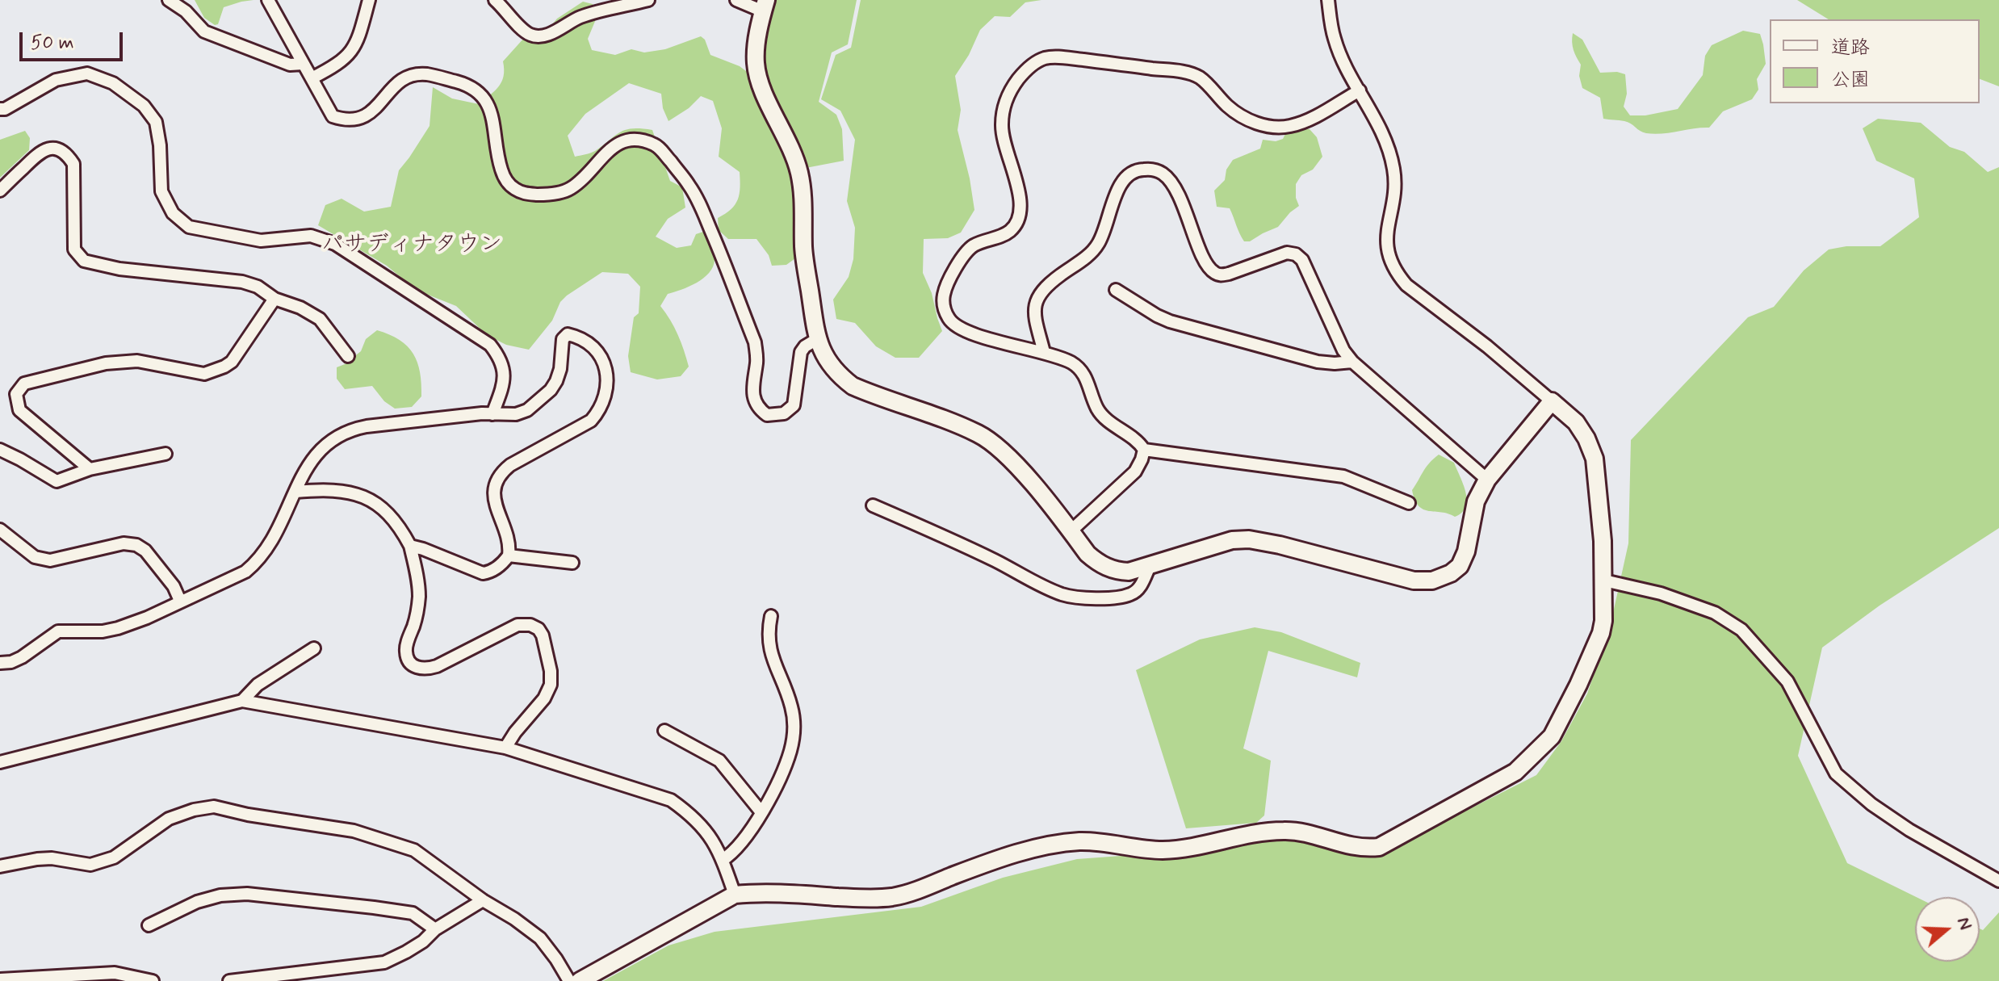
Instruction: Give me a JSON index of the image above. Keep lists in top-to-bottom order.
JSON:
{
  "districts": ["パサディナタウン"],
  "legend": ["道路", "公園"],
  "scale_bar": "50 m",
  "north": "right"
}
